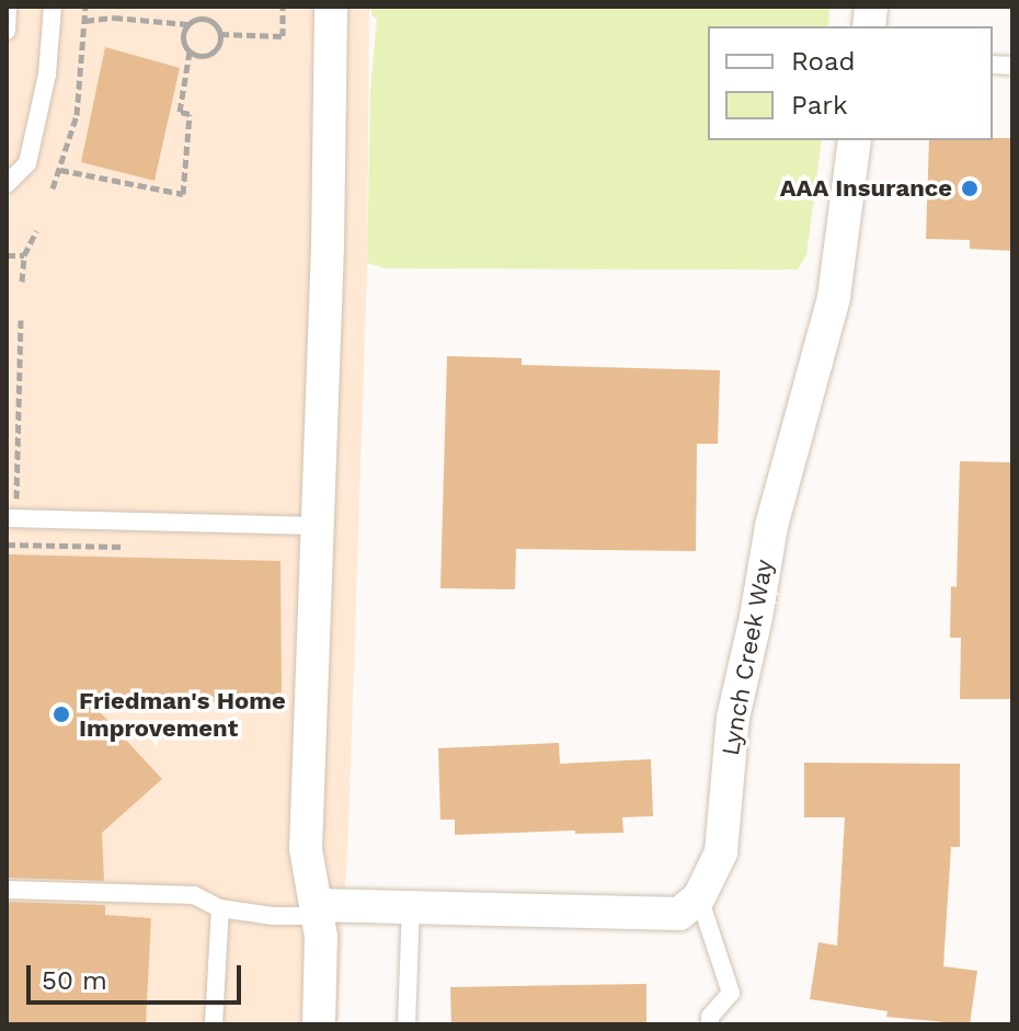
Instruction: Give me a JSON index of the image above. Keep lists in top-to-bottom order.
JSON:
{
  "streets": {
    "street": ["Lynch Creek Way"]
  },
  "places": ["AAA Insurance", "Friedman's Home Improvement"],
  "legend": ["Road", "Park"],
  "scale_bar": "50 m"
}
